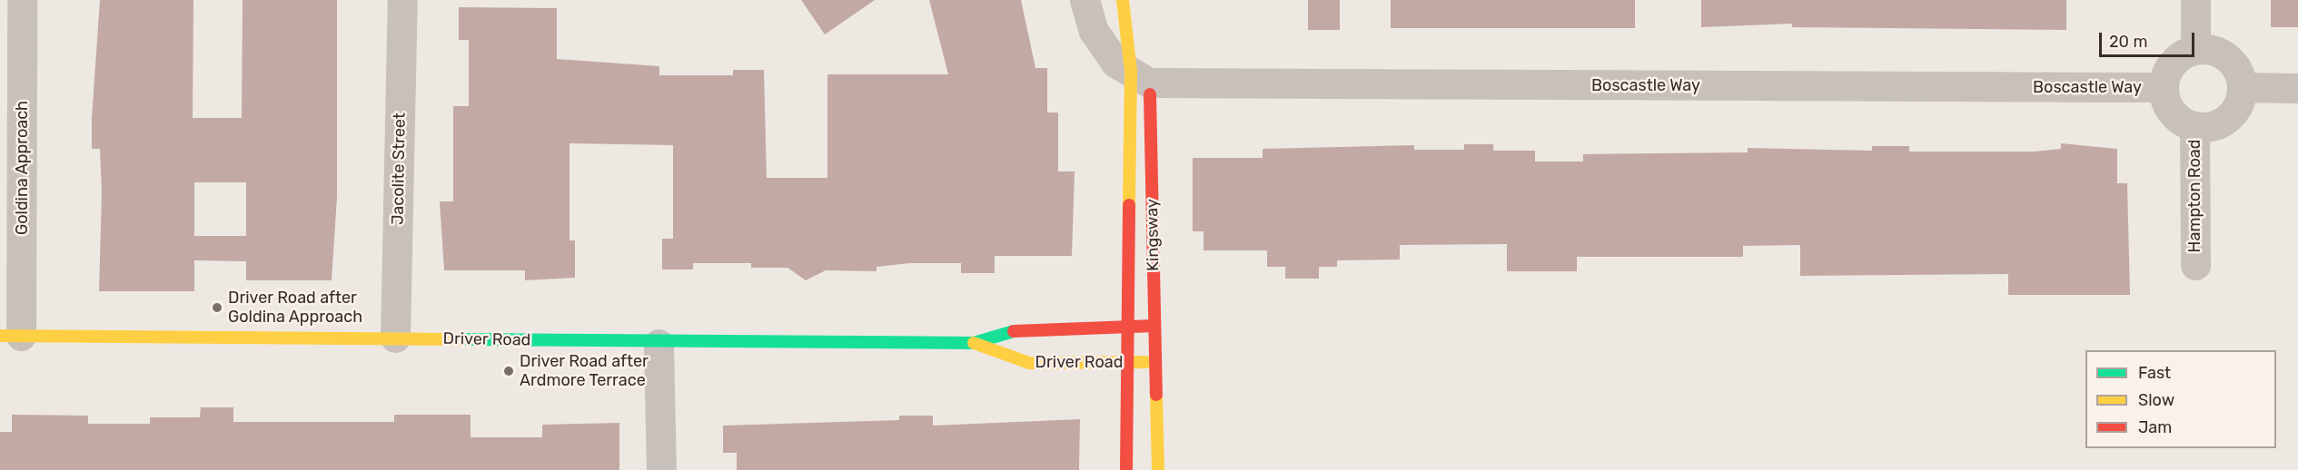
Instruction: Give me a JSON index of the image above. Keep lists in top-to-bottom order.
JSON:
{
  "streets": {
    "street": [
      "Boscastle Way",
      "Goldina Approach",
      "Jacolite Street",
      "Hampton Road",
      "Kingsway",
      "Driver Road"
    ]
  },
  "crossings": [
    ["Boscastle Way", "Hampton Road"],
    ["Boscastle Way", "Kingsway"],
    ["Goldina Approach", "Driver Road"],
    ["Jacolite Street", "Driver Road"],
    ["Kingsway", "Driver Road"]
  ],
  "places": ["Driver Road after Goldina Approach", "Driver Road after Ardmore Terrace"],
  "legend": ["Fast", "Slow", "Jam"],
  "scale_bar": "20 m"
}
